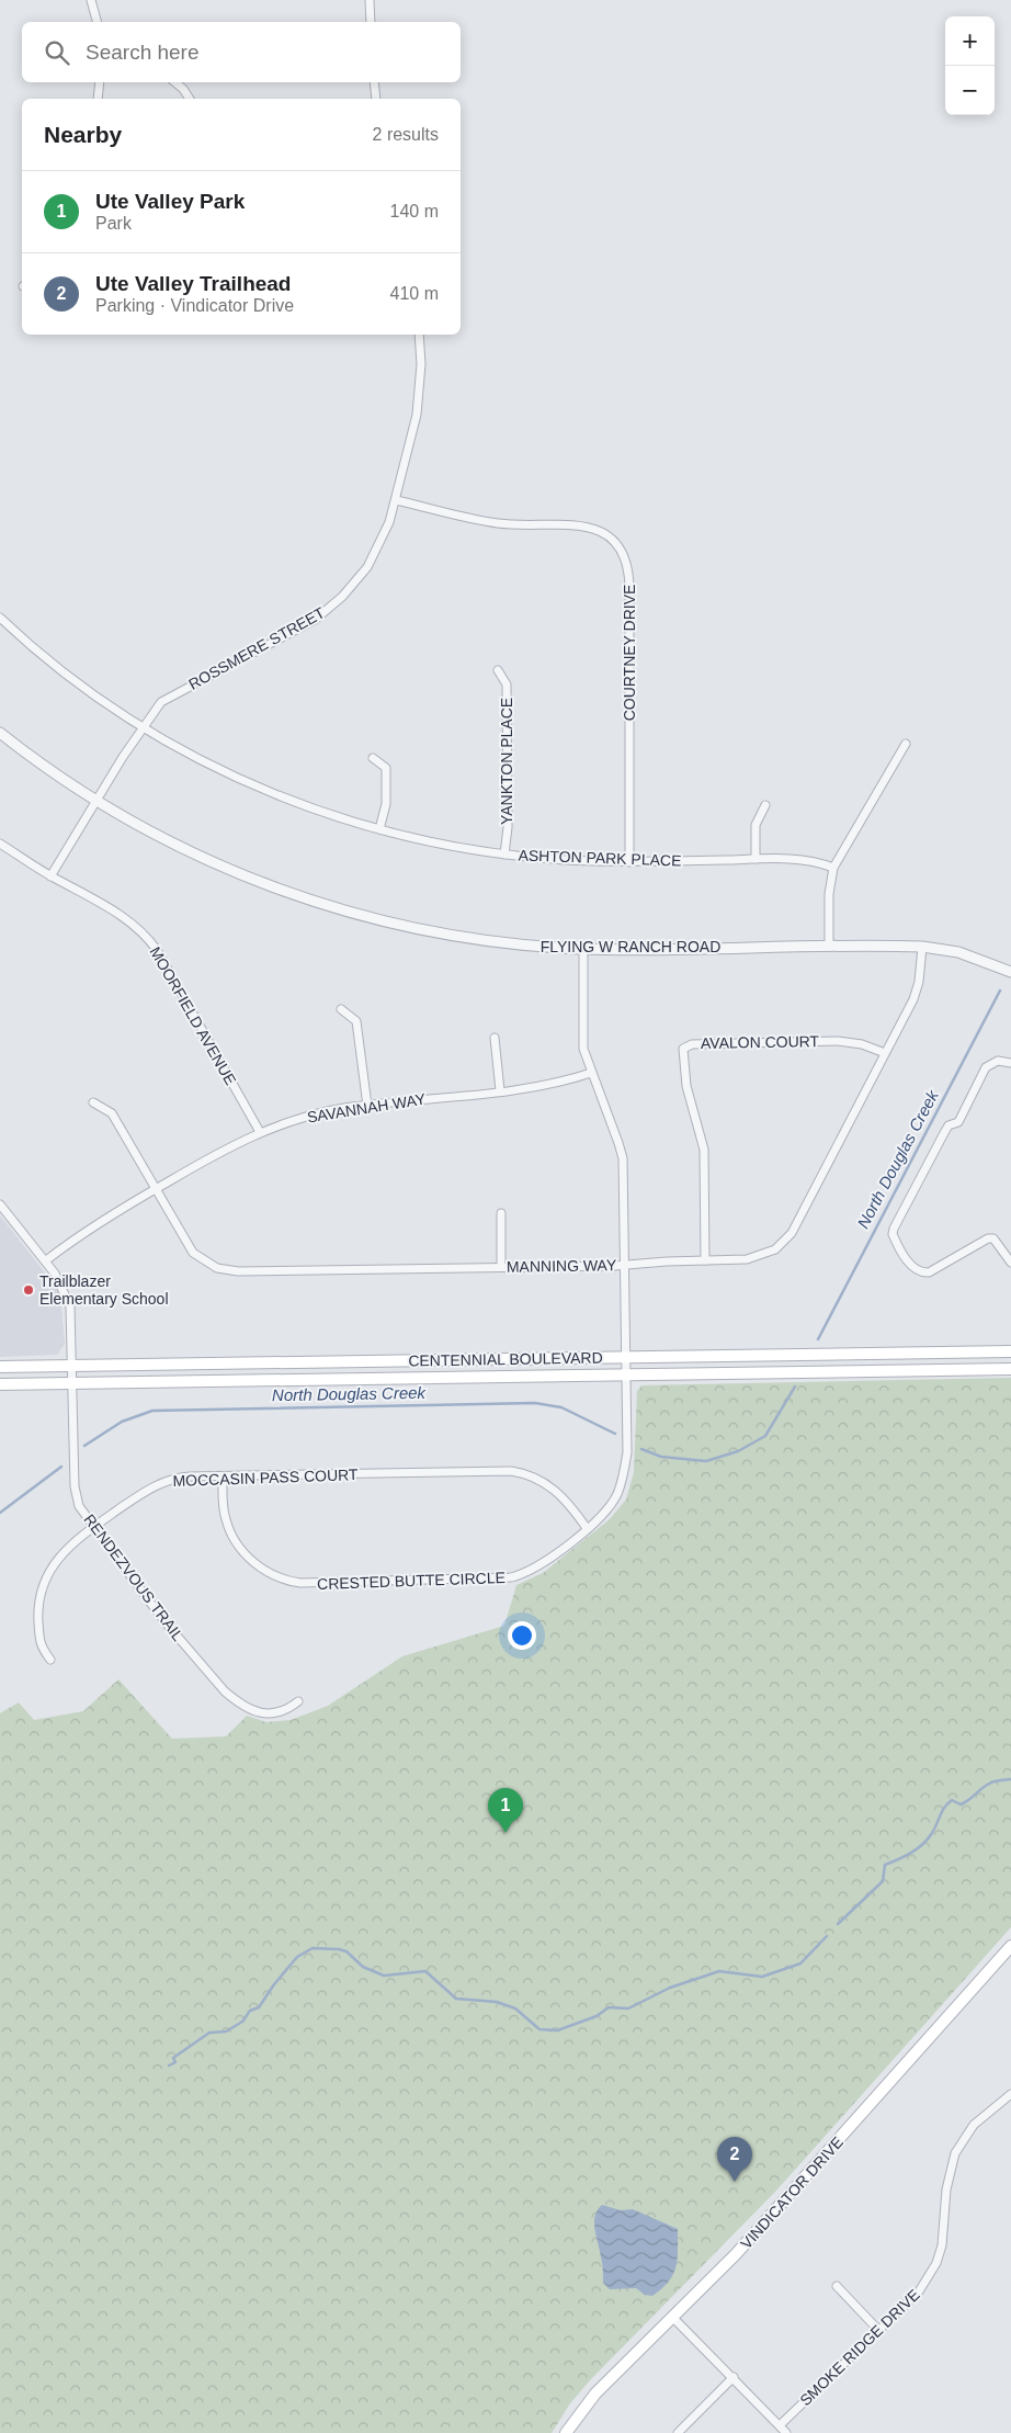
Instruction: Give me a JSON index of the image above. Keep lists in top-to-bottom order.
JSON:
{
  "streets": {
    "main road": ["CENTENNIAL BOULEVARD", "VINDICATOR DRIVE"],
    "street": [
      "ROSSMERE STREET",
      "COURTNEY DRIVE",
      "YANKTON PLACE",
      "ASHTON PARK PLACE",
      "FLYING W RANCH ROAD",
      "MOORFIELD AVENUE",
      "AVALON COURT",
      "SAVANNAH WAY",
      "MANNING WAY",
      "MOCCASIN PASS COURT",
      "RENDEZVOUS TRAIL",
      "CRESTED BUTTE CIRCLE",
      "SMOKE RIDGE DRIVE"
    ]
  },
  "crossings": [
    ["ROSSMERE STREET", "COURTNEY DRIVE"],
    ["ROSSMERE STREET", "ASHTON PARK PLACE"],
    ["ROSSMERE STREET", "FLYING W RANCH ROAD"],
    ["ROSSMERE STREET", "MOORFIELD AVENUE"],
    ["COURTNEY DRIVE", "ASHTON PARK PLACE"],
    ["YANKTON PLACE", "ASHTON PARK PLACE"],
    ["FLYING W RANCH ROAD", "MANNING WAY"],
    ["FLYING W RANCH ROAD", "CRESTED BUTTE CIRCLE"],
    ["MOORFIELD AVENUE", "SAVANNAH WAY"],
    ["AVALON COURT", "MANNING WAY"],
    ["SAVANNAH WAY", "MANNING WAY"],
    ["SAVANNAH WAY", "RENDEZVOUS TRAIL"],
    ["SAVANNAH WAY", "CRESTED BUTTE CIRCLE"],
    ["MANNING WAY", "CRESTED BUTTE CIRCLE"],
    ["CENTENNIAL BOULEVARD", "RENDEZVOUS TRAIL"],
    ["CENTENNIAL BOULEVARD", "CRESTED BUTTE CIRCLE"],
    ["MOCCASIN PASS COURT", "RENDEZVOUS TRAIL"],
    ["MOCCASIN PASS COURT", "CRESTED BUTTE CIRCLE"]
  ],
  "water": ["North Douglas Creek"],
  "places": ["Trailblazer Elementary School"],
  "page": {
    "map_buttons": ["+", "−"],
    "search": "Search here",
    "heading": ["Nearby", "2 results"],
    "list": [
      {
        "mark": "1",
        "name": "Ute Valley Park",
        "note": "Park",
        "value": "140 m"
      },
      {
        "mark": "2",
        "name": "Ute Valley Trailhead",
        "note": "Parking · Vindicator Drive",
        "value": "410 m"
      }
    ],
    "pins": ["1", "2"]
  }
}
